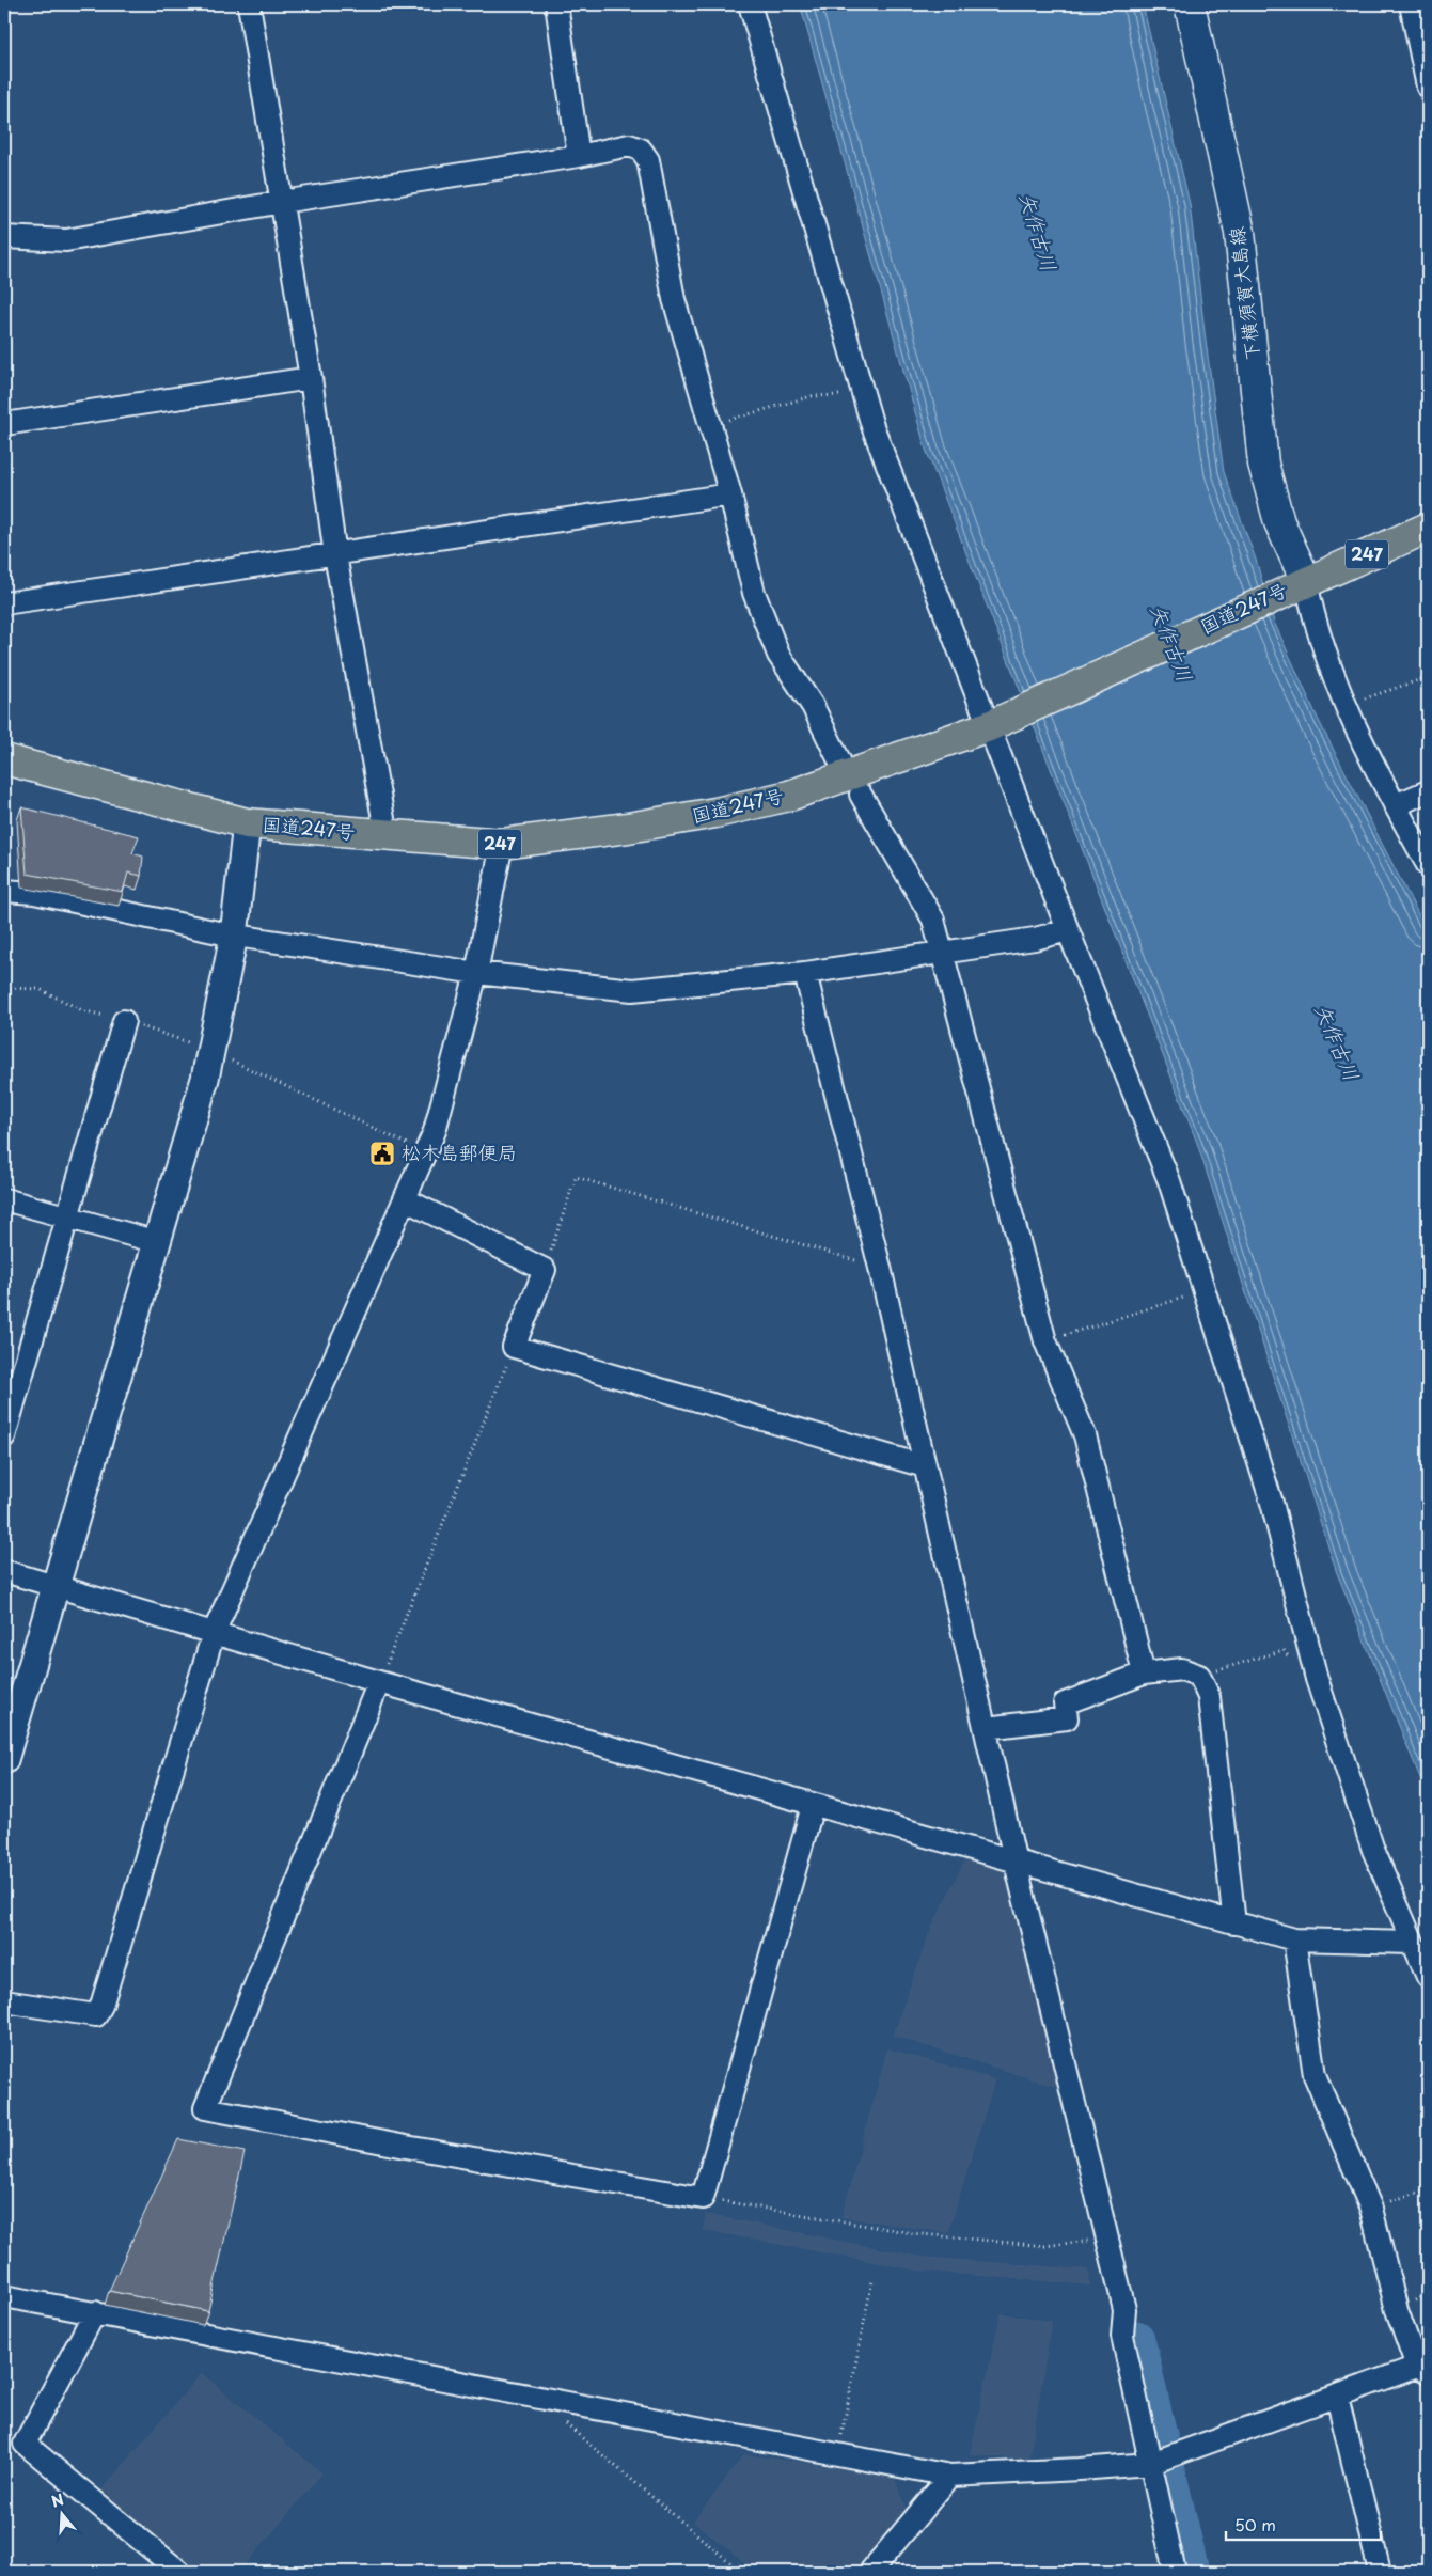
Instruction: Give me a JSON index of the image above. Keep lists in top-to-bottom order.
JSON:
{
  "streets": {
    "highway": ["247", "国道247号"],
    "main road": ["下横須賀大島線"]
  },
  "crossings": [
    ["下横須賀大島線", "国道247号"]
  ],
  "water": ["矢作古川"],
  "places": {
    "public building": ["松木島郵便局"]
  },
  "scale_bar": "50 m",
  "north": "top"
}
